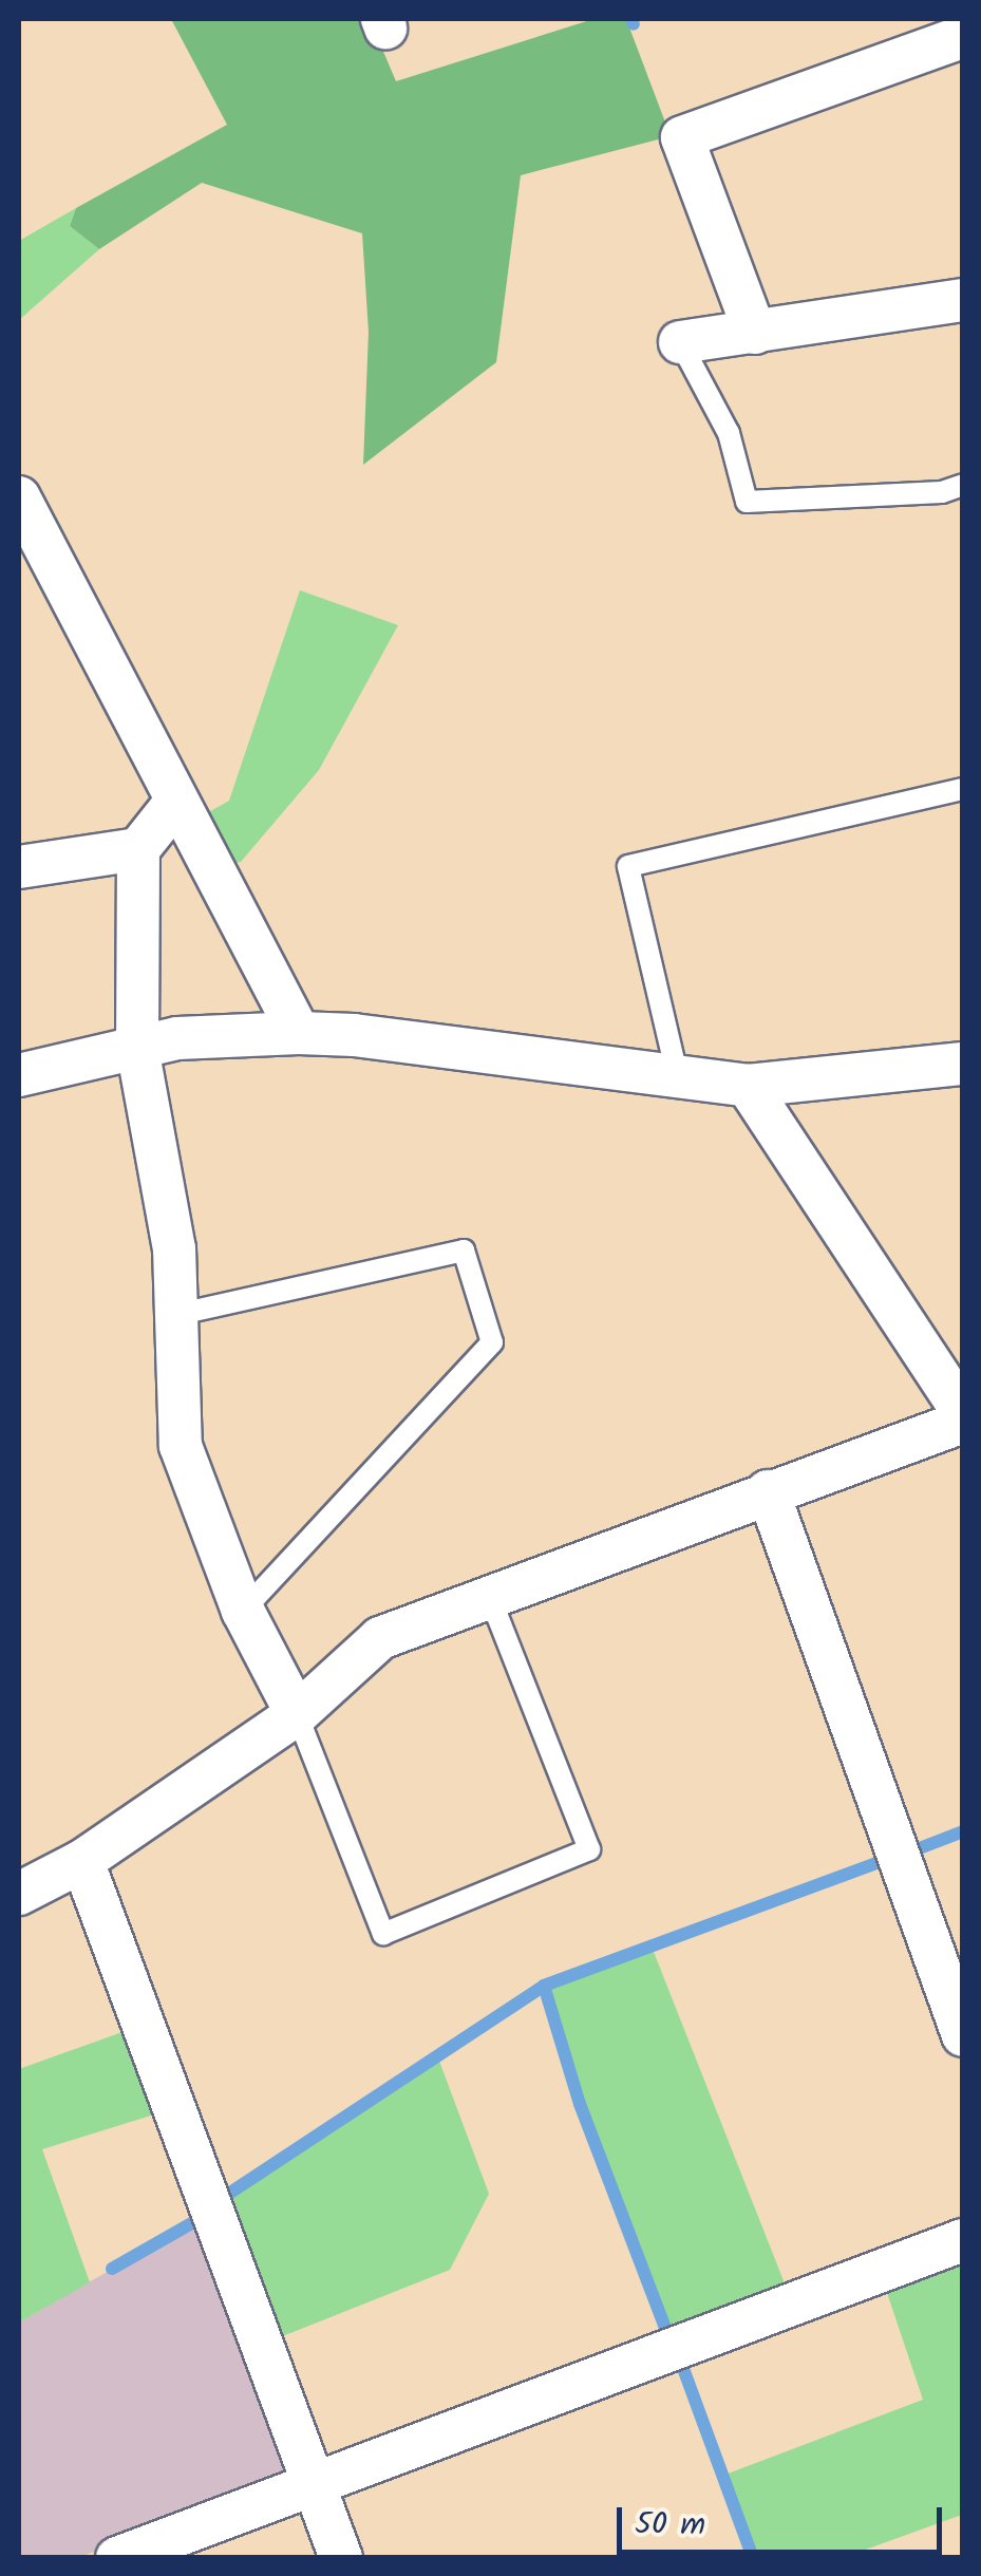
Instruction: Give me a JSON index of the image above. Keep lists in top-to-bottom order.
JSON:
{
  "scale_bar": "50 m"
}
